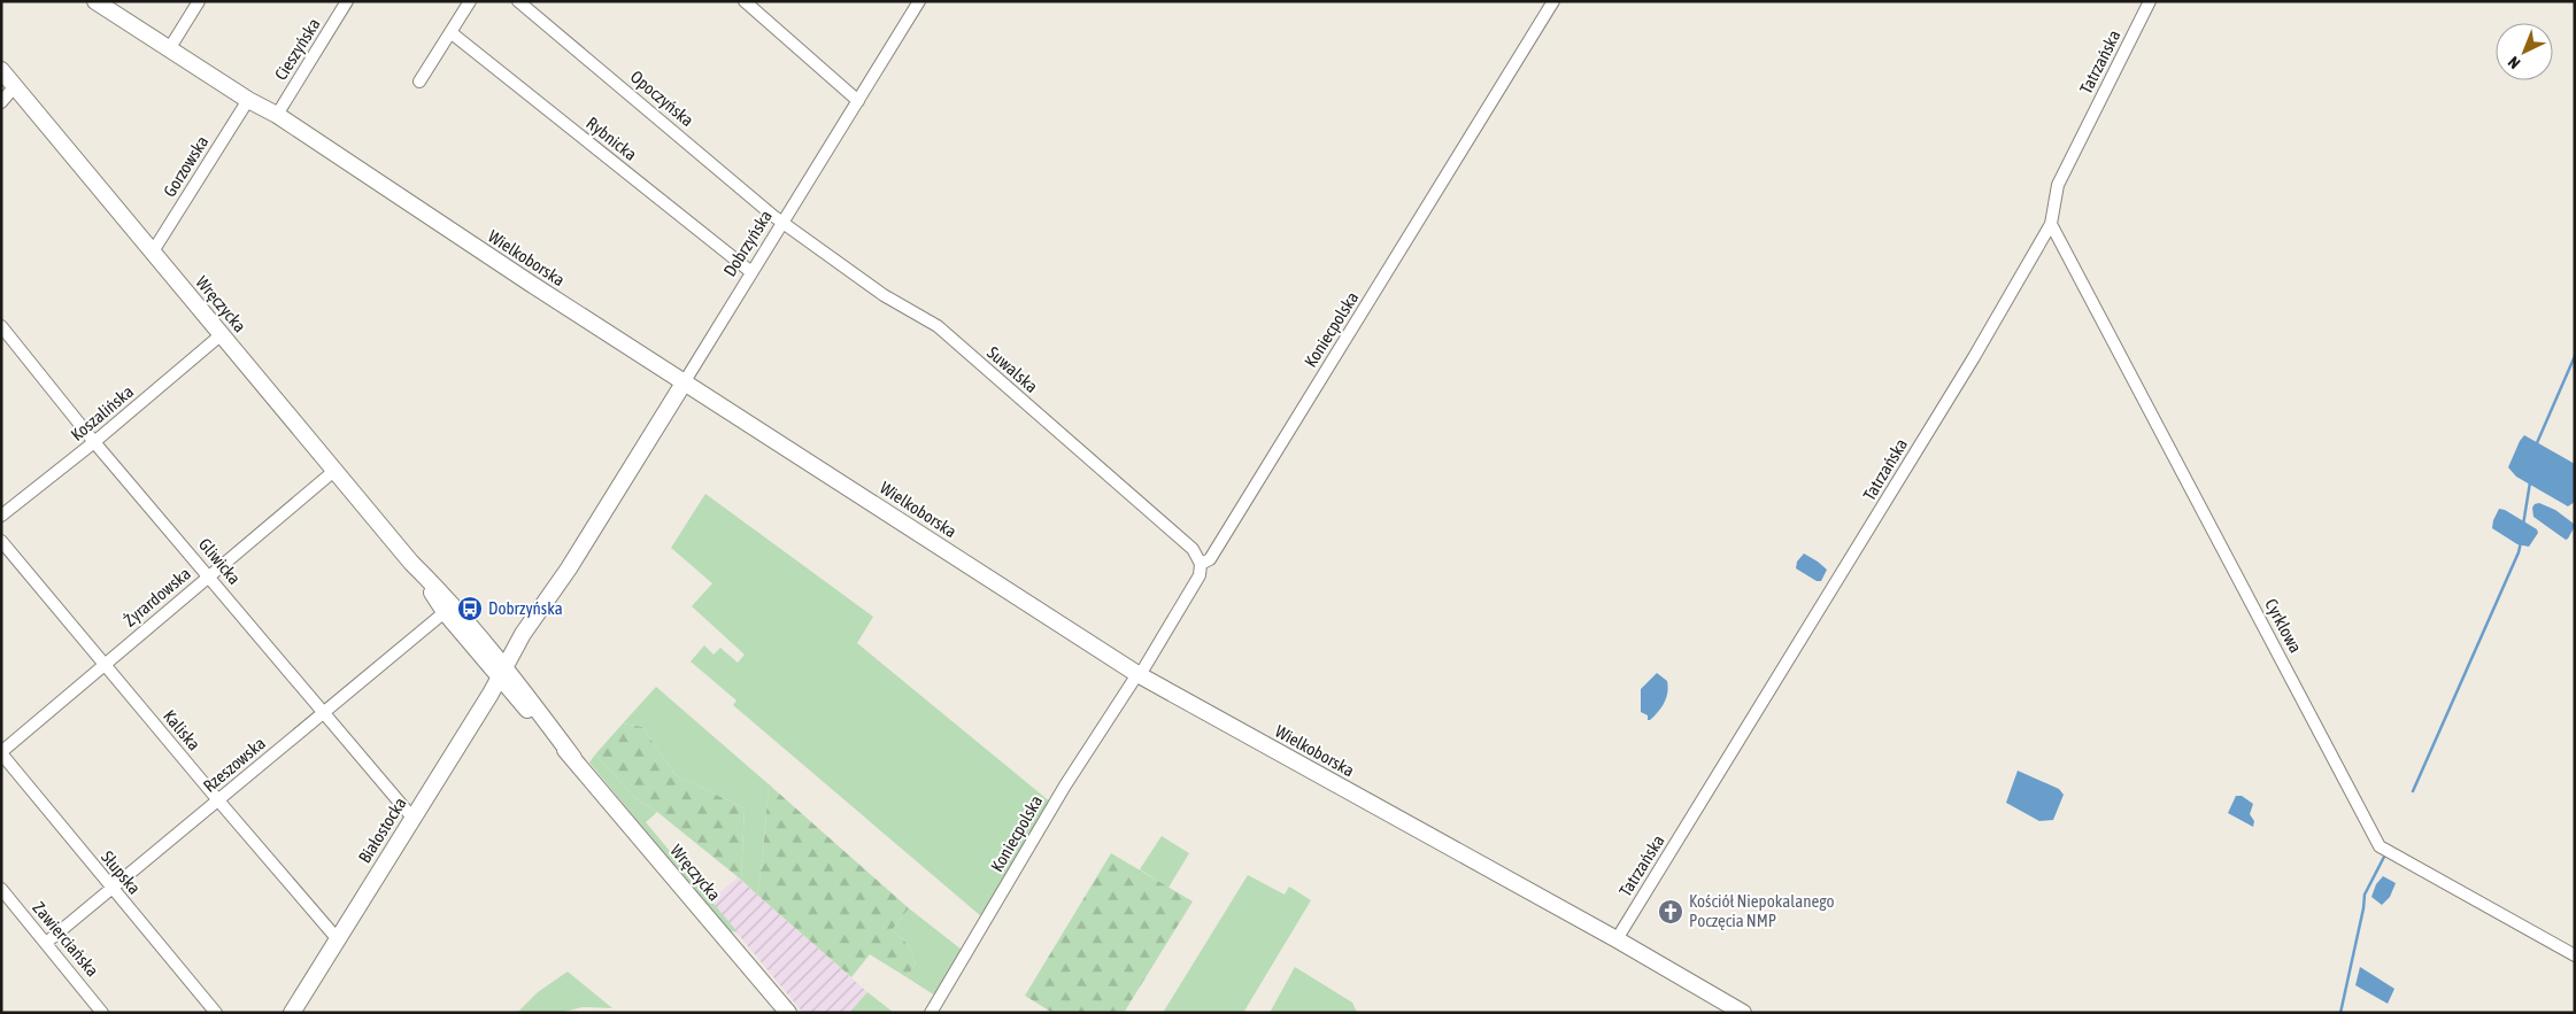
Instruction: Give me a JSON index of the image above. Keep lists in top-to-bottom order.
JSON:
{
  "streets": {
    "street": [
      "Cieszyńska",
      "Tatrzańska",
      "Opoczyńska",
      "Rybnicka",
      "Gorzowska",
      "Dobrzyńska",
      "Wielkoborska",
      "Wręczycka",
      "Koniecpolska",
      "Suwalska",
      "Koszalińska",
      "Gliwicka",
      "Żyrardowska",
      "Cyrklowa",
      "Kaliska",
      "Rzeszowska",
      "Białostocka",
      "Słupska",
      "Zawierciańska"
    ]
  },
  "crossings": [
    ["Cieszyńska", "Wielkoborska"],
    ["Tatrzańska", "Wielkoborska"],
    ["Tatrzańska", "Cyrklowa"],
    ["Opoczyńska", "Dobrzyńska"],
    ["Opoczyńska", "Suwalska"],
    ["Rybnicka", "Dobrzyńska"],
    ["Gorzowska", "Wielkoborska"],
    ["Gorzowska", "Wręczycka"],
    ["Dobrzyńska", "Wielkoborska"],
    ["Dobrzyńska", "Wręczycka"],
    ["Dobrzyńska", "Suwalska"],
    ["Dobrzyńska", "Białostocka"],
    ["Wielkoborska", "Koniecpolska"],
    ["Wręczycka", "Koszalińska"],
    ["Wręczycka", "Żyrardowska"],
    ["Wręczycka", "Rzeszowska"],
    ["Wręczycka", "Białostocka"],
    ["Koniecpolska", "Suwalska"],
    ["Koszalińska", "Gliwicka"],
    ["Gliwicka", "Żyrardowska"],
    ["Gliwicka", "Rzeszowska"],
    ["Gliwicka", "Białostocka"],
    ["Żyrardowska", "Kaliska"],
    ["Żyrardowska", "Słupska"],
    ["Kaliska", "Rzeszowska"],
    ["Kaliska", "Białostocka"],
    ["Rzeszowska", "Słupska"],
    ["Rzeszowska", "Zawierciańska"]
  ],
  "places": {
    "bus stop": ["Dobrzyńska"],
    "church": ["Kościół Niepokalanego Poczęcia NMP"]
  },
  "north": "bottom left"
}
